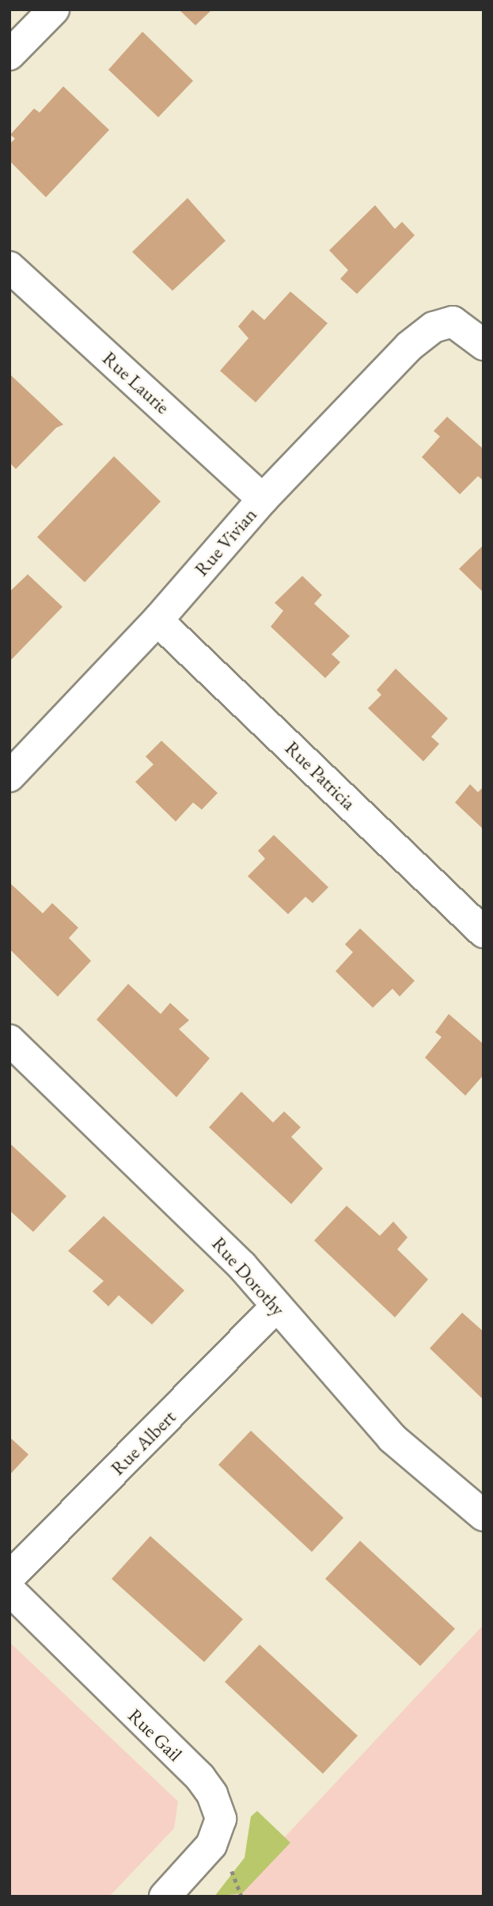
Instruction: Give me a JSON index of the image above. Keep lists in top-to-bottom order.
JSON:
{
  "streets": {
    "street": [
      "Rue Laurie",
      "Rue Vivian",
      "Rue Patricia",
      "Rue Dorothy",
      "Rue Albert",
      "Rue Gail"
    ]
  },
  "crossings": [
    ["Rue Laurie", "Rue Vivian"],
    ["Rue Vivian", "Rue Patricia"],
    ["Rue Dorothy", "Rue Albert"]
  ]
}
